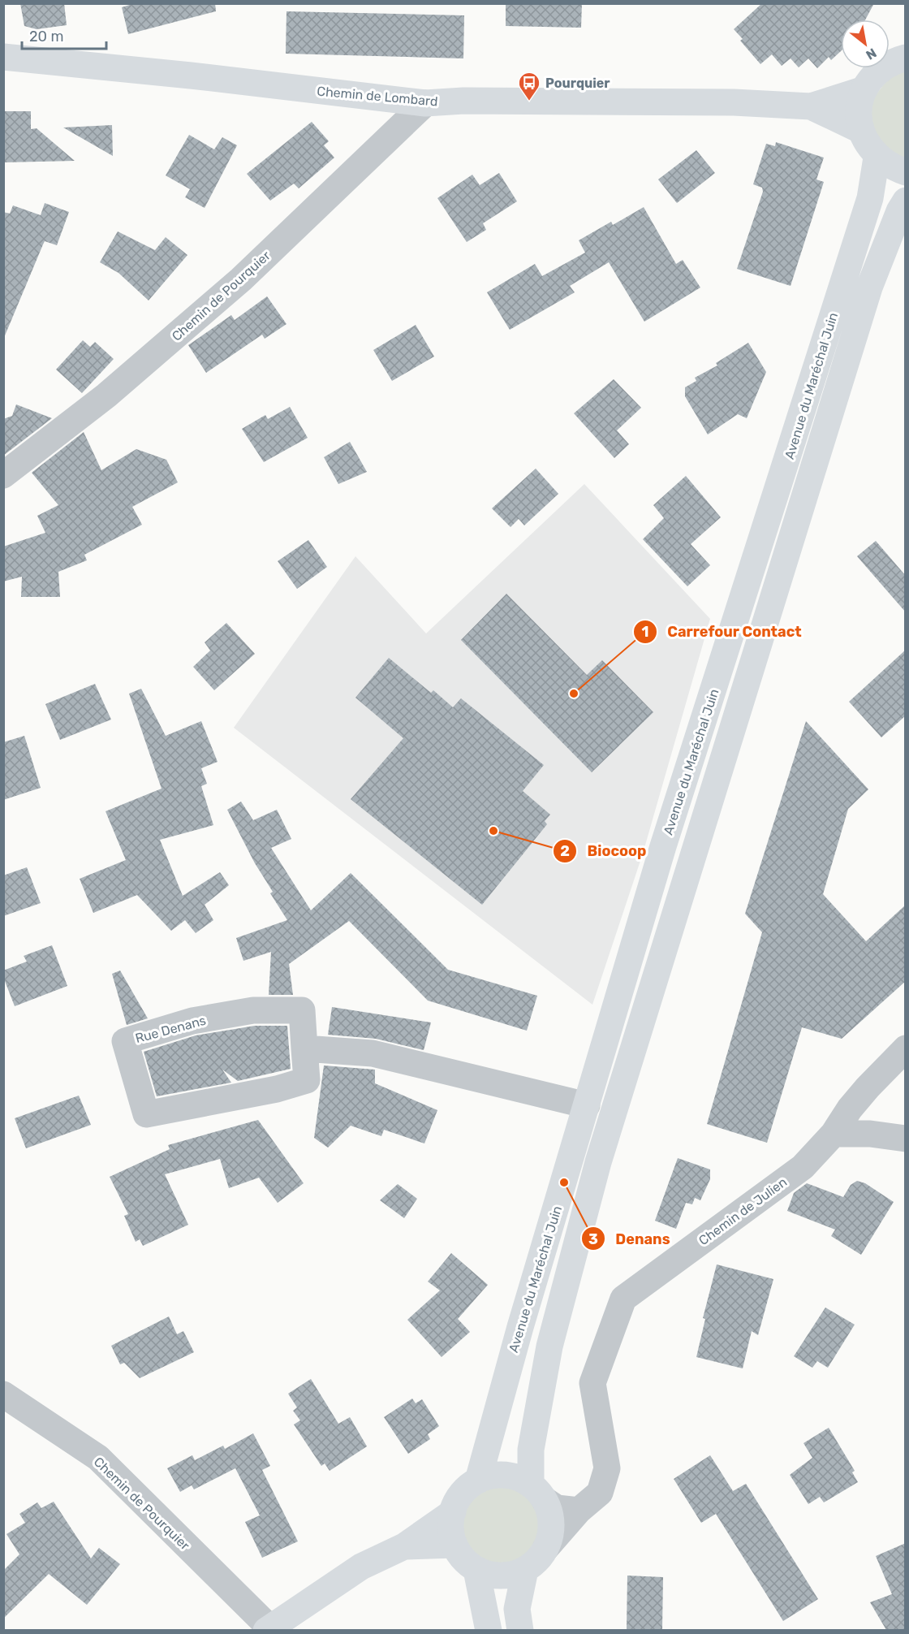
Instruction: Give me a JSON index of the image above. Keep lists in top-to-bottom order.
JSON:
{
  "streets": {
    "main road": ["Chemin de Lombard", "Avenue du Maréchal Juin"],
    "street": ["Chemin de Pourquier", "Rue Denans", "Chemin de Julien"]
  },
  "crossings": [
    ["Chemin de Lombard", "Chemin de Pourquier"],
    ["Avenue du Maréchal Juin", "Chemin de Julien"]
  ],
  "places": {
    "bus stop": ["Pourquier"],
    "other": ["Carrefour Contact", "Biocoop", "Denans"]
  },
  "scale_bar": "20 m",
  "north": "bottom right"
}
